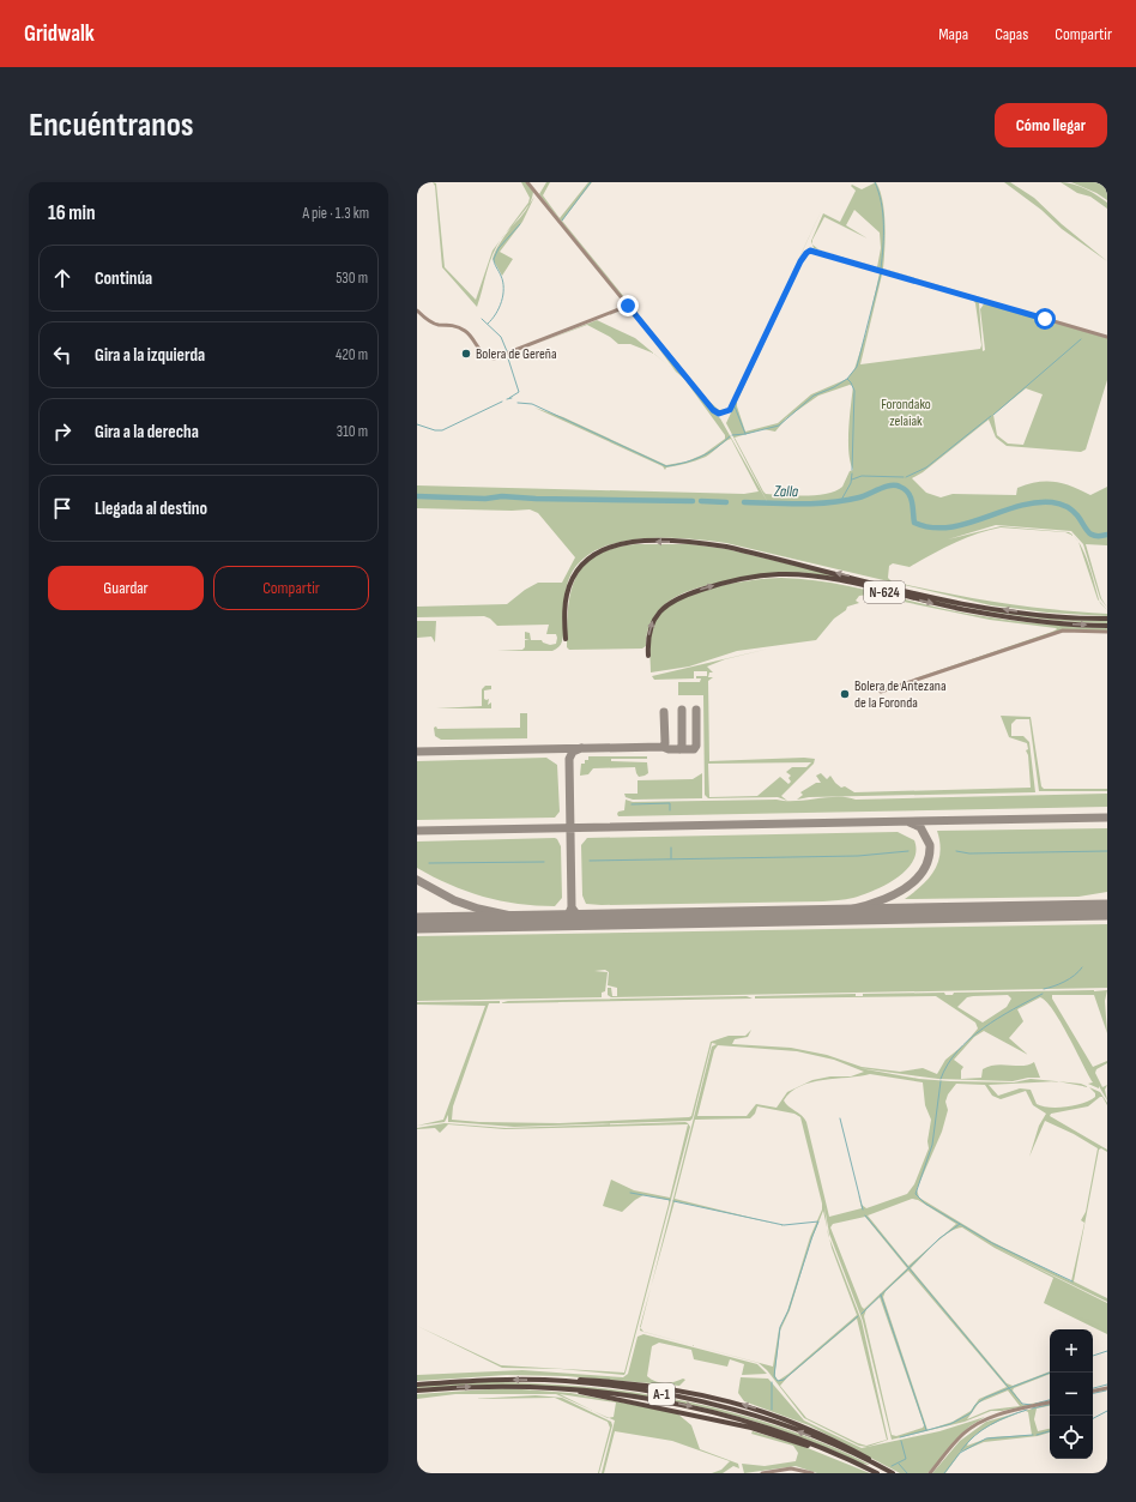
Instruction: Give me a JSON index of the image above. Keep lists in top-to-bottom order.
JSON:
{
  "streets": {
    "highway": ["N-624", "A-1"]
  },
  "water": ["Zalla"],
  "parks": ["Forondako zelaiak"],
  "places": ["Bolera de Gereña", "Bolera de Antezana de la Foronda"],
  "page": {
    "header": "Gridwalk",
    "nav": ["Mapa", "Capas", "Compartir"],
    "buttons": [
      "Cómo llegar",
      ["Guardar", "Compartir"]
    ],
    "title": "Encuéntranos",
    "heading": ["16 min", "A pie · 1.3 km"],
    "list": [
      ["Continúa", "530 m"],
      ["Gira a la izquierda", "420 m"],
      ["Gira a la derecha", "310 m"],
      "Llegada al destino"
    ],
    "map_buttons": ["+", "−"]
  }
}
